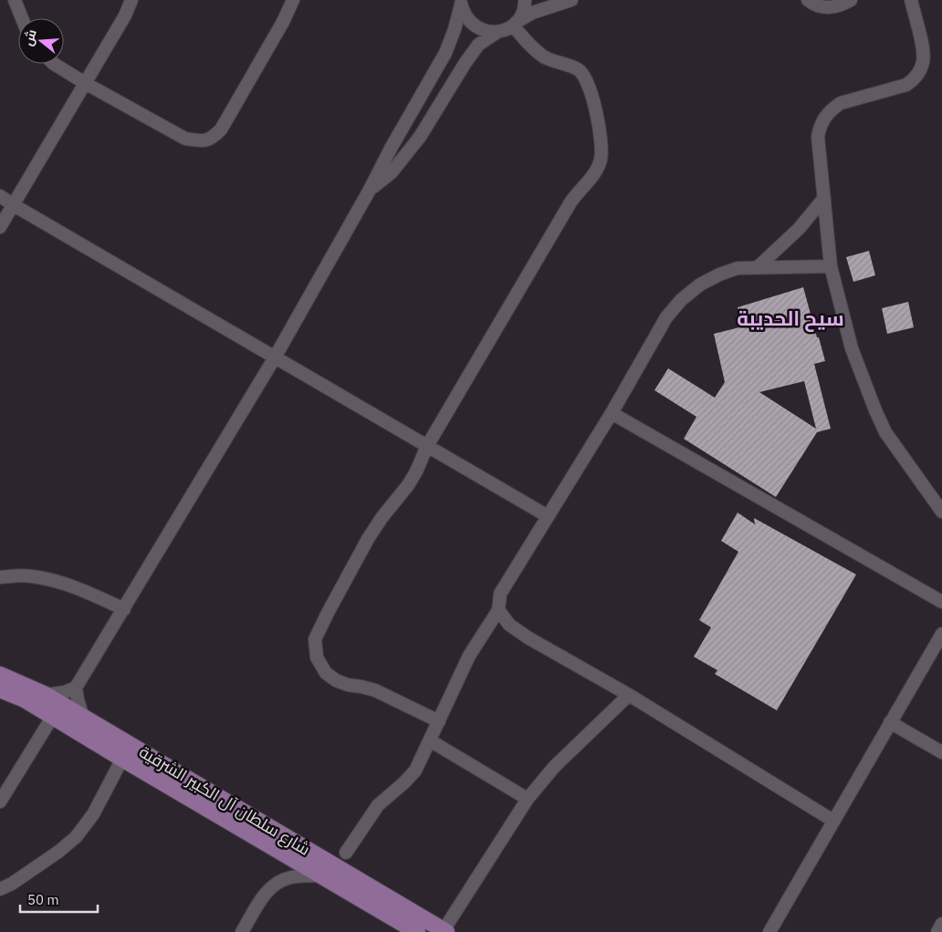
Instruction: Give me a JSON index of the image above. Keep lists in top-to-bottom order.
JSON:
{
  "streets": {
    "main road": ["شارع سلطان آل الكبير الشرقية"]
  },
  "districts": ["سيح الحديبة"],
  "scale_bar": "50 m",
  "north": "left"
}
